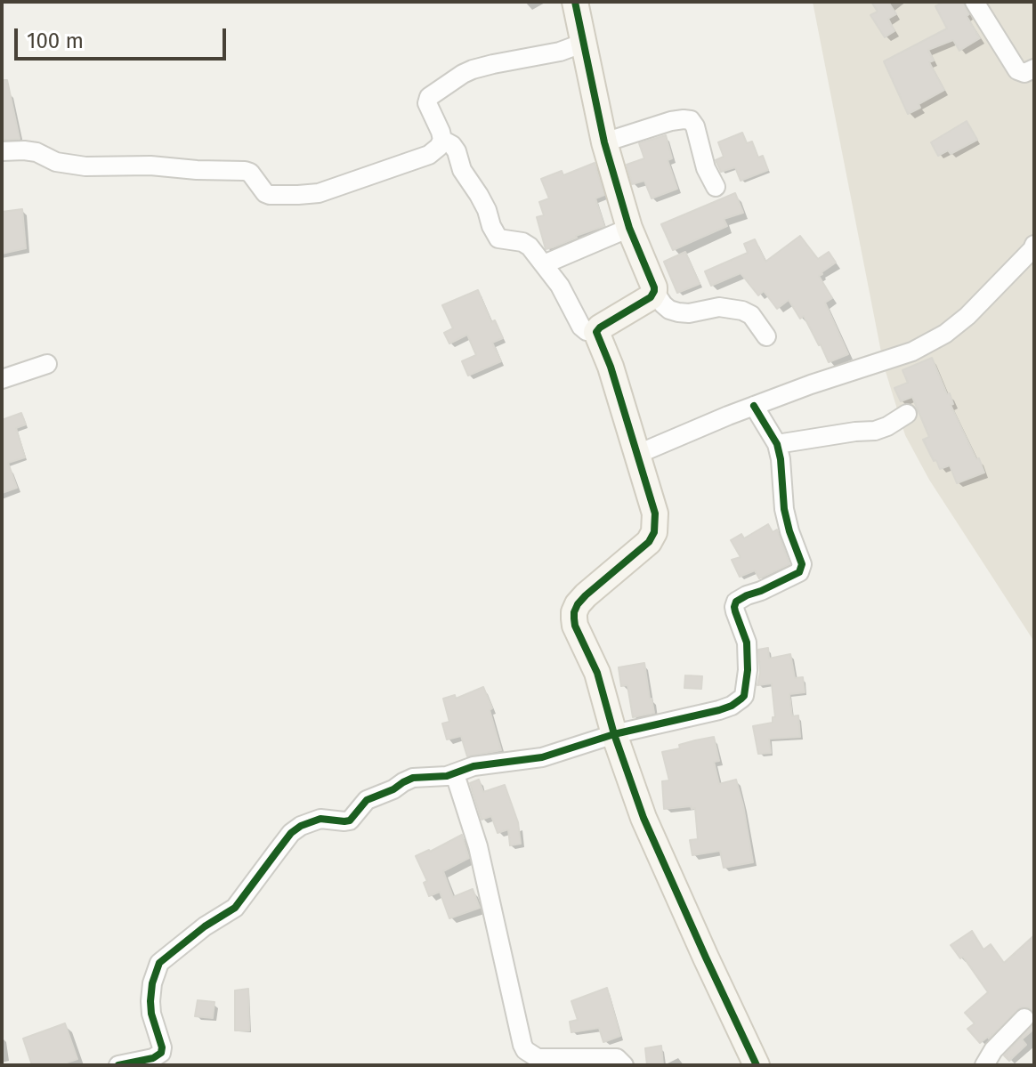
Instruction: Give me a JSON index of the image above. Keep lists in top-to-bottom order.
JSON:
{
  "scale_bar": "100 m"
}
